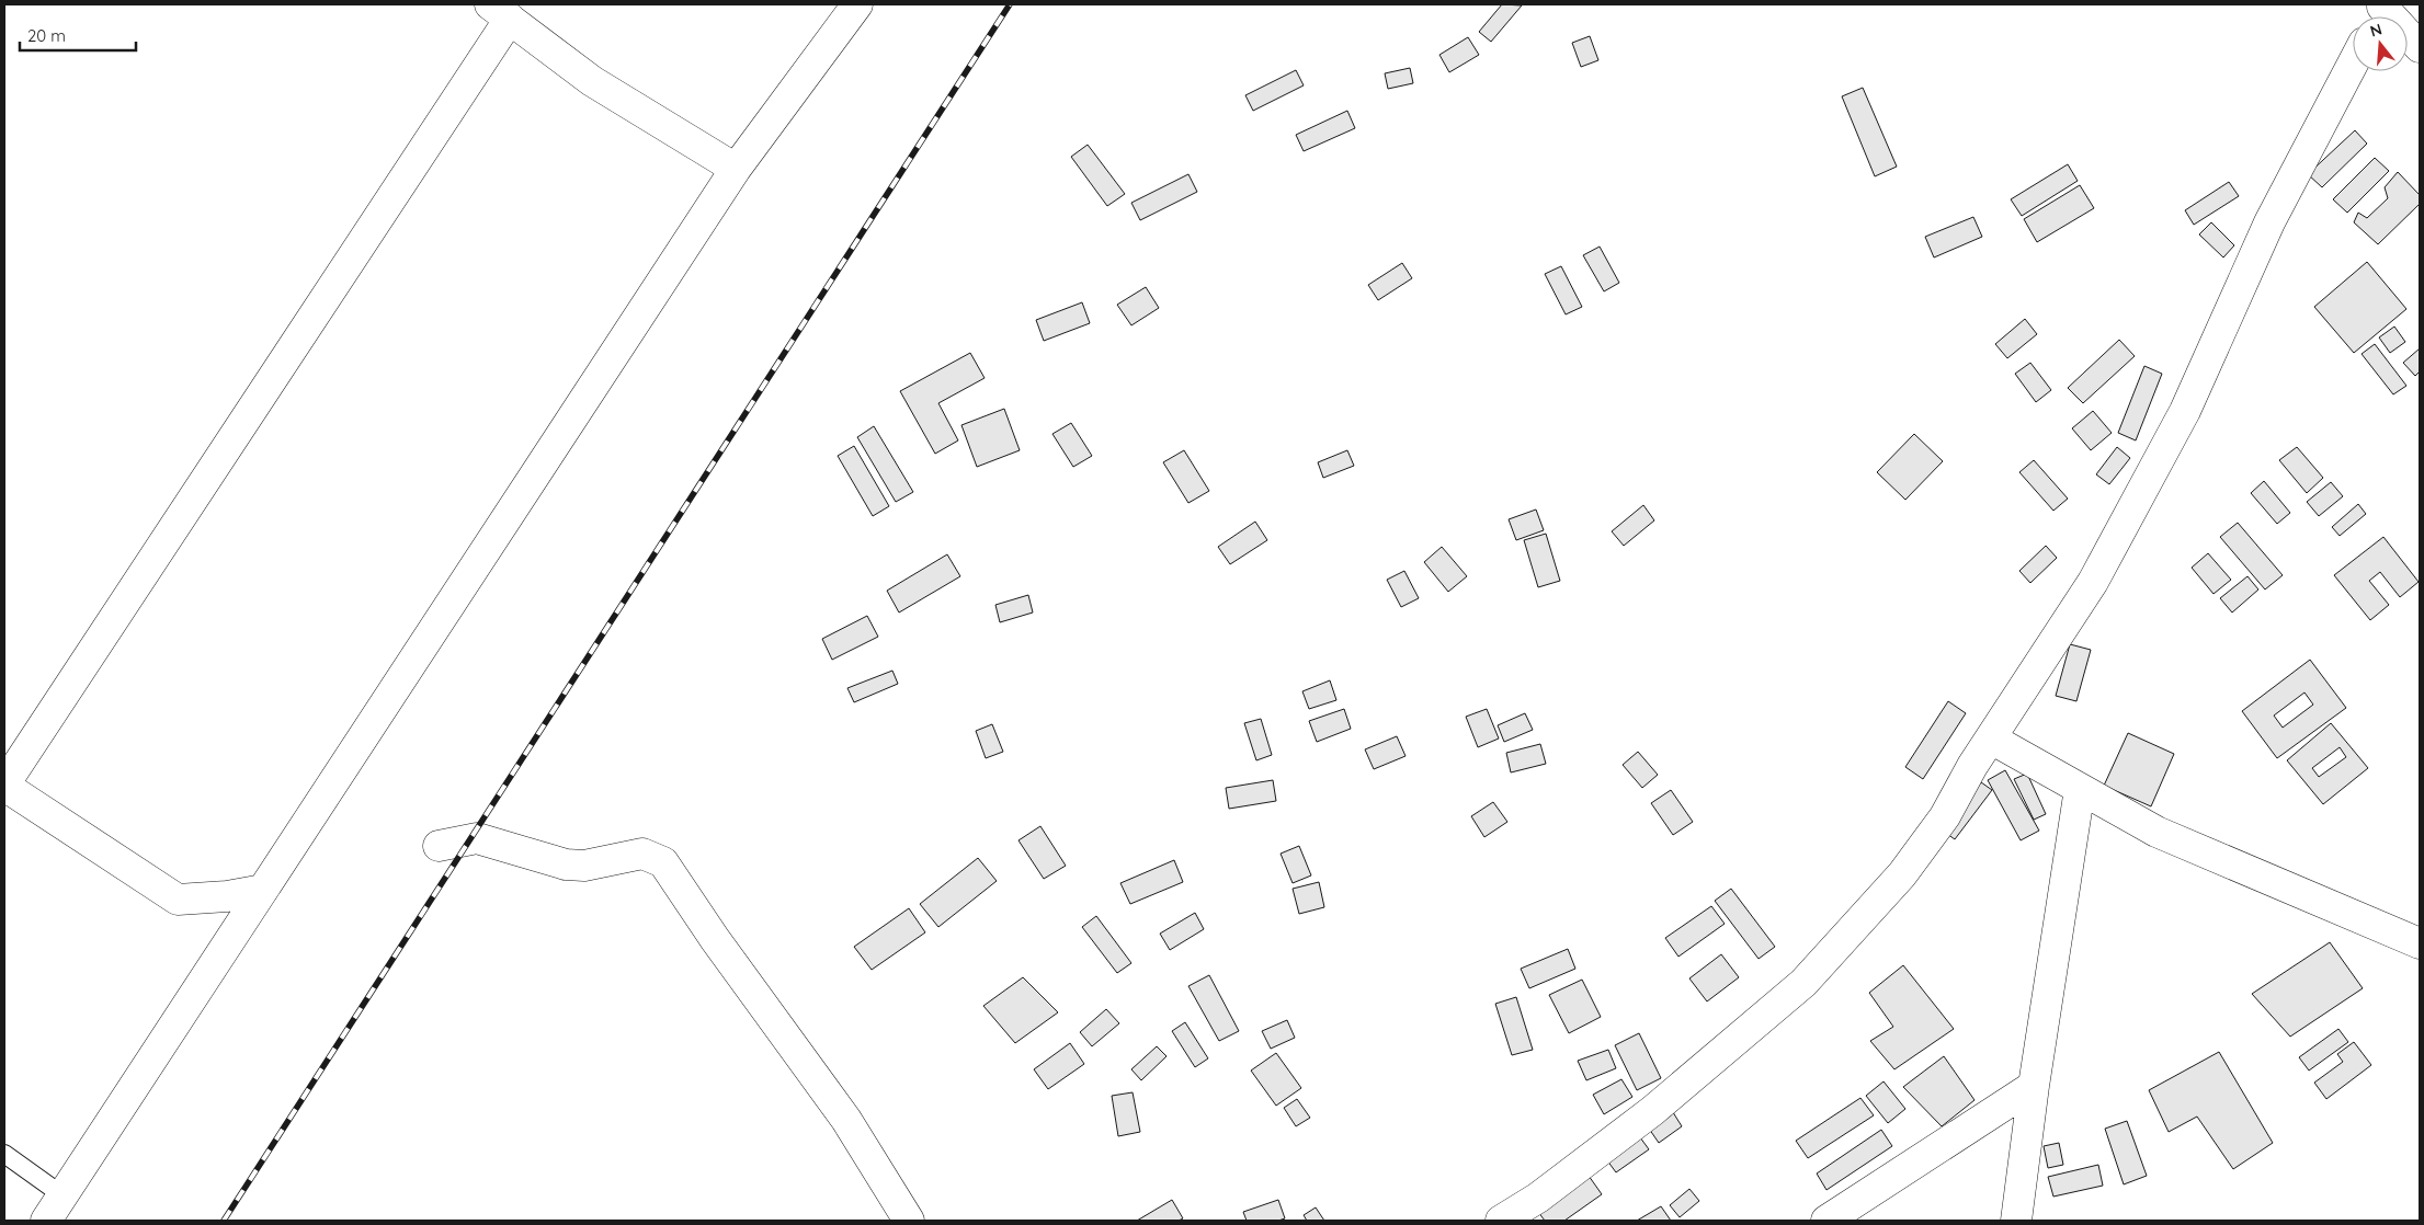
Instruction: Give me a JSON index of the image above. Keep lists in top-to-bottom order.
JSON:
{
  "scale_bar": "20 m",
  "north": "top"
}
